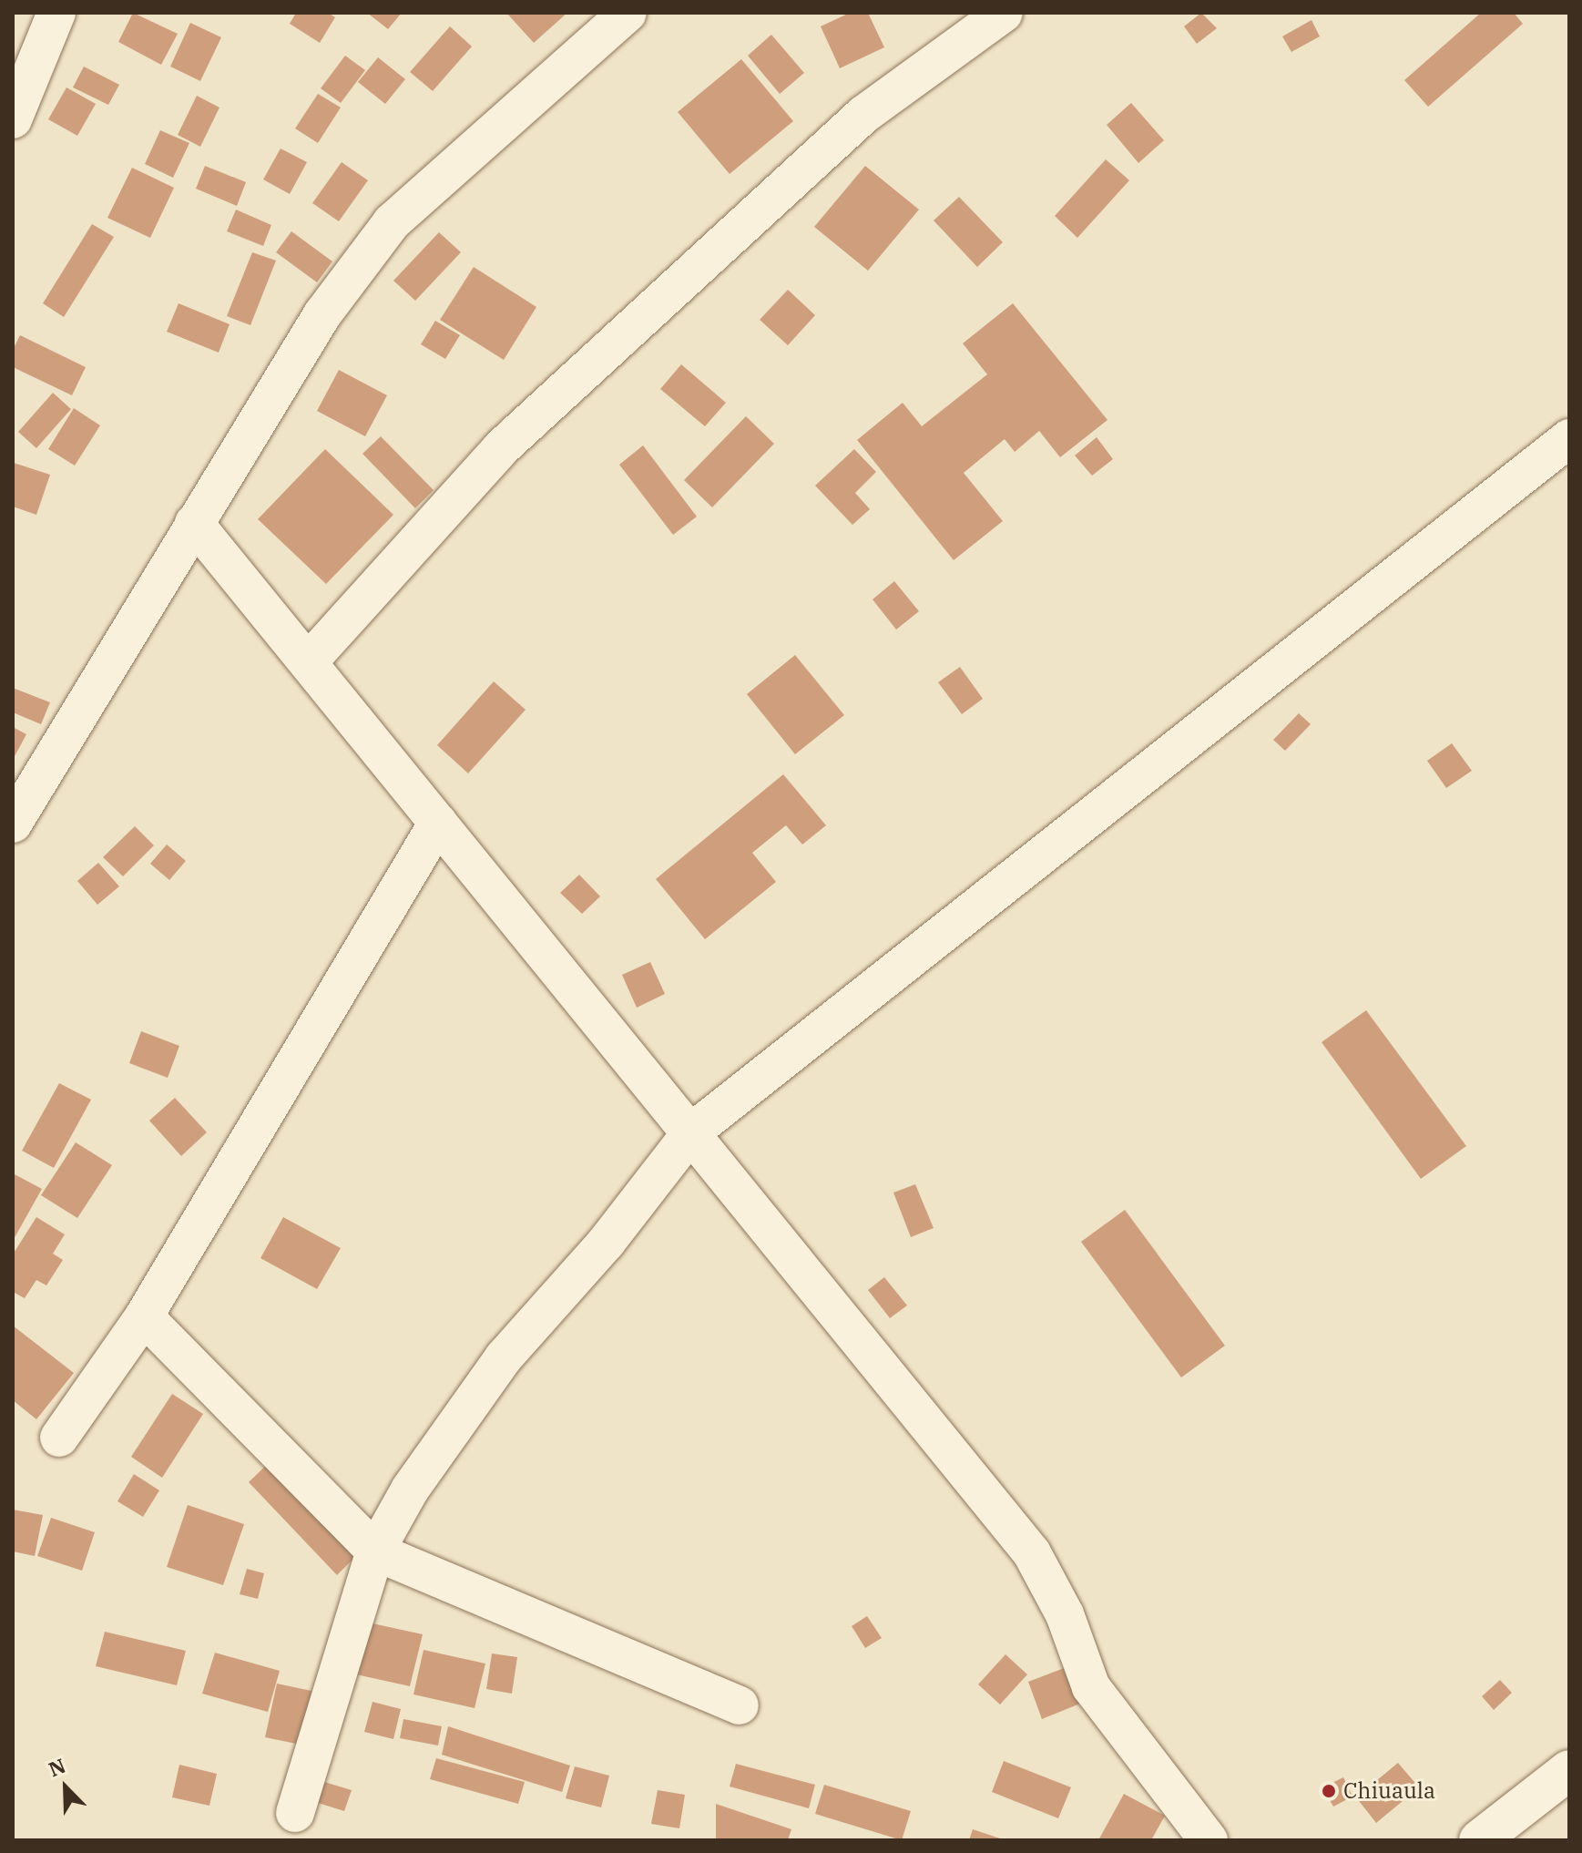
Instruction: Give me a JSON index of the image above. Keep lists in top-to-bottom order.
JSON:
{
  "places": ["Chiuaula"],
  "north": "top left"
}
